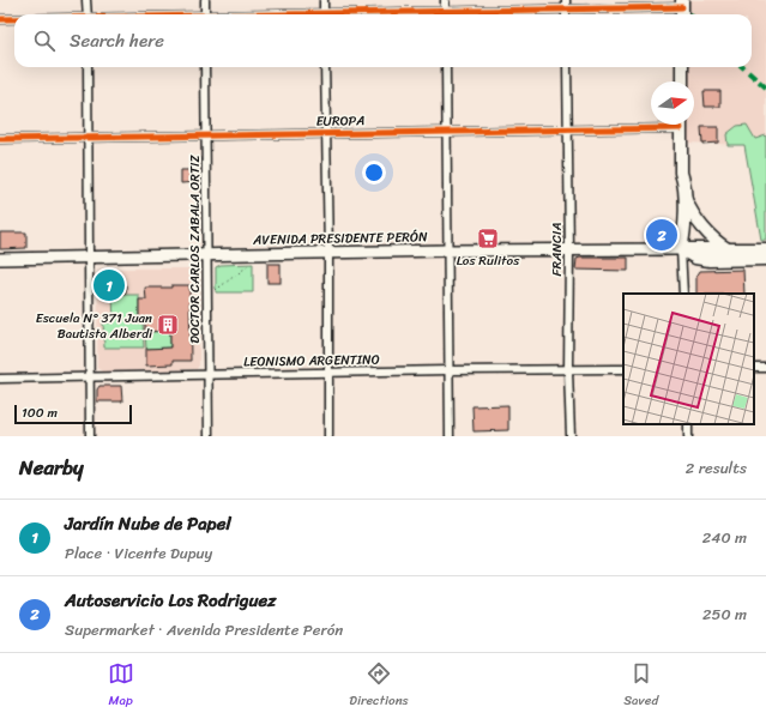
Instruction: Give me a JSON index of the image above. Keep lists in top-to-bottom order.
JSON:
{
  "streets": {
    "main road": ["AVENIDA PRESIDENTE PERÓN"],
    "street": [
      "EUROPA",
      "DOCTOR CARLOS ZABALA ORTIZ",
      "FRANCIA",
      "LEONISMO ARGENTINO"
    ]
  },
  "crossings": [
    ["EUROPA", "DOCTOR CARLOS ZABALA ORTIZ"],
    ["EUROPA", "FRANCIA"],
    ["AVENIDA PRESIDENTE PERÓN", "DOCTOR CARLOS ZABALA ORTIZ"],
    ["AVENIDA PRESIDENTE PERÓN", "FRANCIA"],
    ["DOCTOR CARLOS ZABALA ORTIZ", "LEONISMO ARGENTINO"],
    ["FRANCIA", "LEONISMO ARGENTINO"]
  ],
  "places": {
    "supermarket": ["Los Rulitos"],
    "building": ["Escuela N° 371 Juan Bautista Alberdi"]
  },
  "scale_bar": "100 m",
  "north": "right",
  "page": {
    "search": "Search here",
    "pins": ["2", "1"],
    "scale": "100 m",
    "heading": ["Nearby", "2 results"],
    "list": [
      {
        "mark": "1",
        "name": "Jardín Nube de Papel",
        "note": "Place · Vicente Dupuy",
        "value": "240 m"
      },
      {
        "mark": "2",
        "name": "Autoservicio Los Rodriguez",
        "note": "Supermarket · Avenida Presidente Perón",
        "value": "250 m"
      }
    ],
    "nav": ["Map", "Directions", "Saved"]
  }
}
